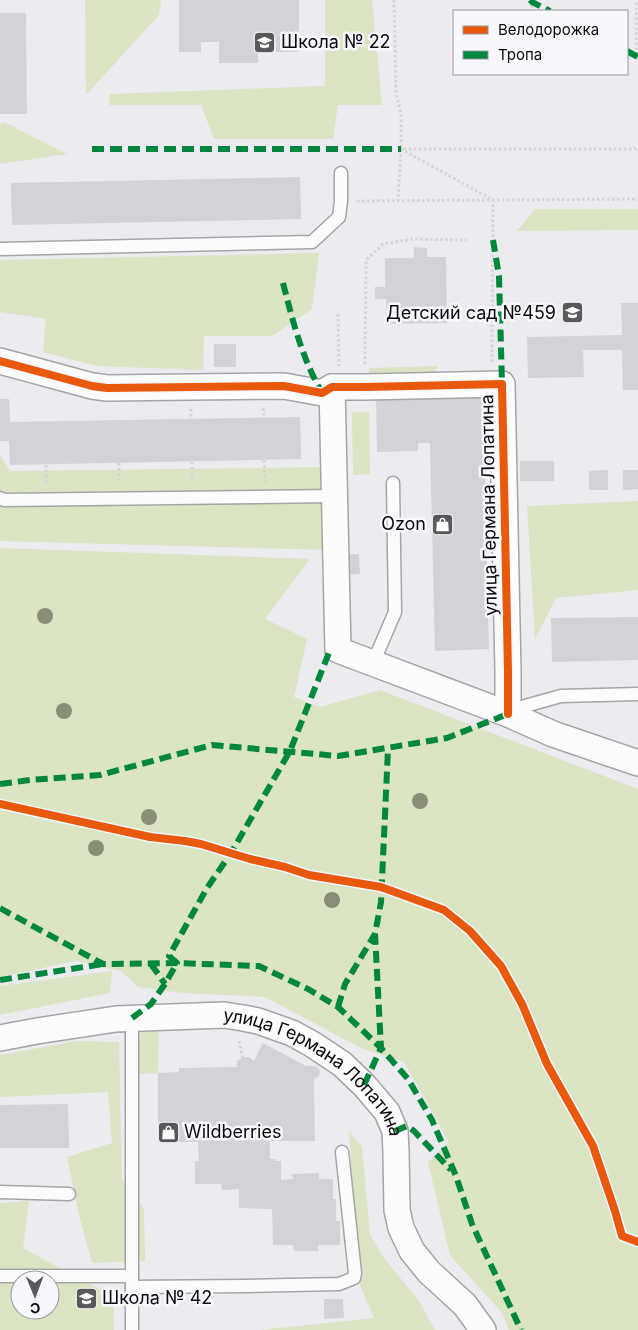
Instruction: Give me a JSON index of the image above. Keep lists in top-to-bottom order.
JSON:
{
  "streets": {
    "street": ["улица Германа Лопатина"]
  },
  "places": {
    "school or university": ["Школа № 22", "Детский сад №459", "Школа № 42"],
    "shop": ["Ozon", "Wildberries"]
  },
  "legend": ["Велодорожка", "Тропа"],
  "north": "bottom"
}
